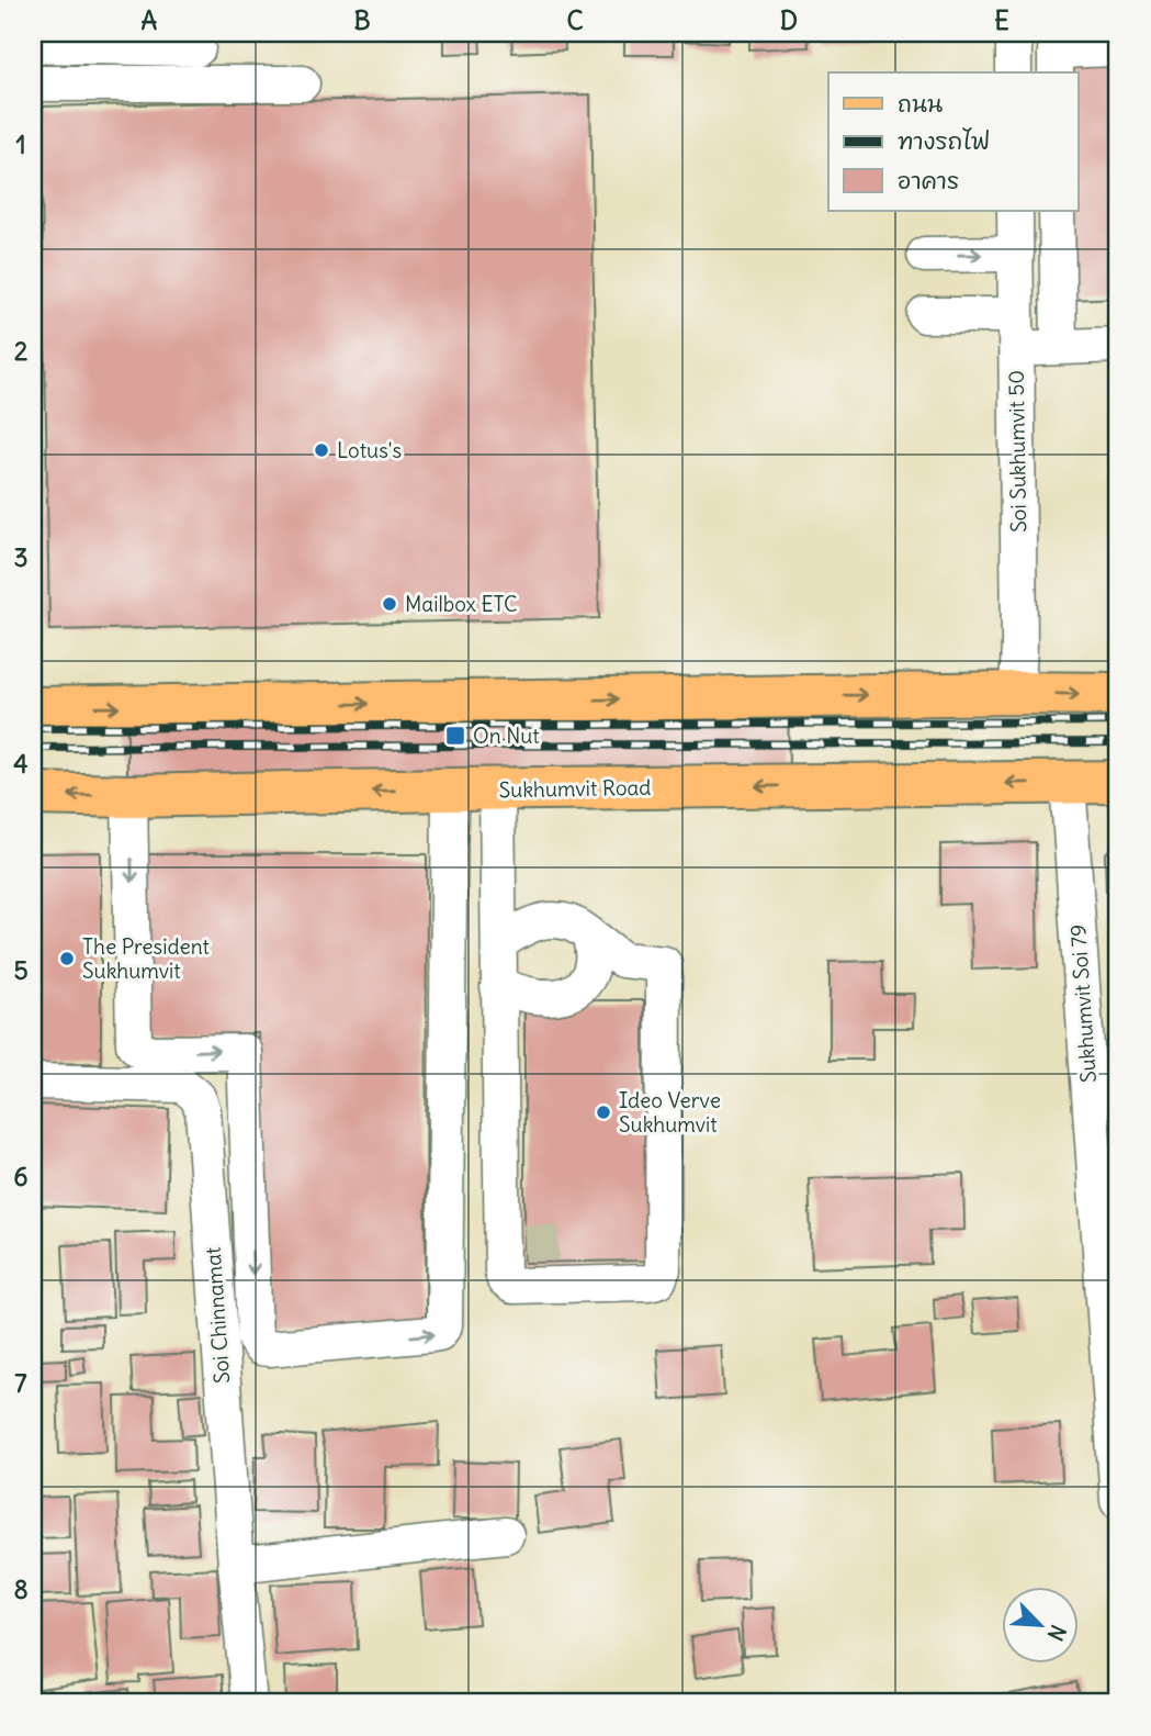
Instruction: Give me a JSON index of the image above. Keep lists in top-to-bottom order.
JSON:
{
  "streets": {
    "main road": ["Sukhumvit Road"],
    "street": ["Soi Sukhumvit 50", "Sukhumvit Soi 79", "Soi Chinnamat"]
  },
  "crossings": [
    ["Sukhumvit Road", "Sukhumvit Soi 79"]
  ],
  "places": {
    "other": [
      "Lotus's",
      "Mailbox ETC",
      "The President Sukhumvit",
      "Ideo Verve Sukhumvit"
    ],
    "transit": ["On Nut"]
  },
  "legend": ["ถนน", "ทางรถไฟ", "อาคาร"],
  "north": "bottom right",
  "grid": {
    "columns": [
      "A",
      "B",
      "C",
      "D",
      "E"
    ],
    "rows": [
      "1",
      "2",
      "3",
      "4",
      "5",
      "6",
      "7",
      "8"
    ]
  }
}
